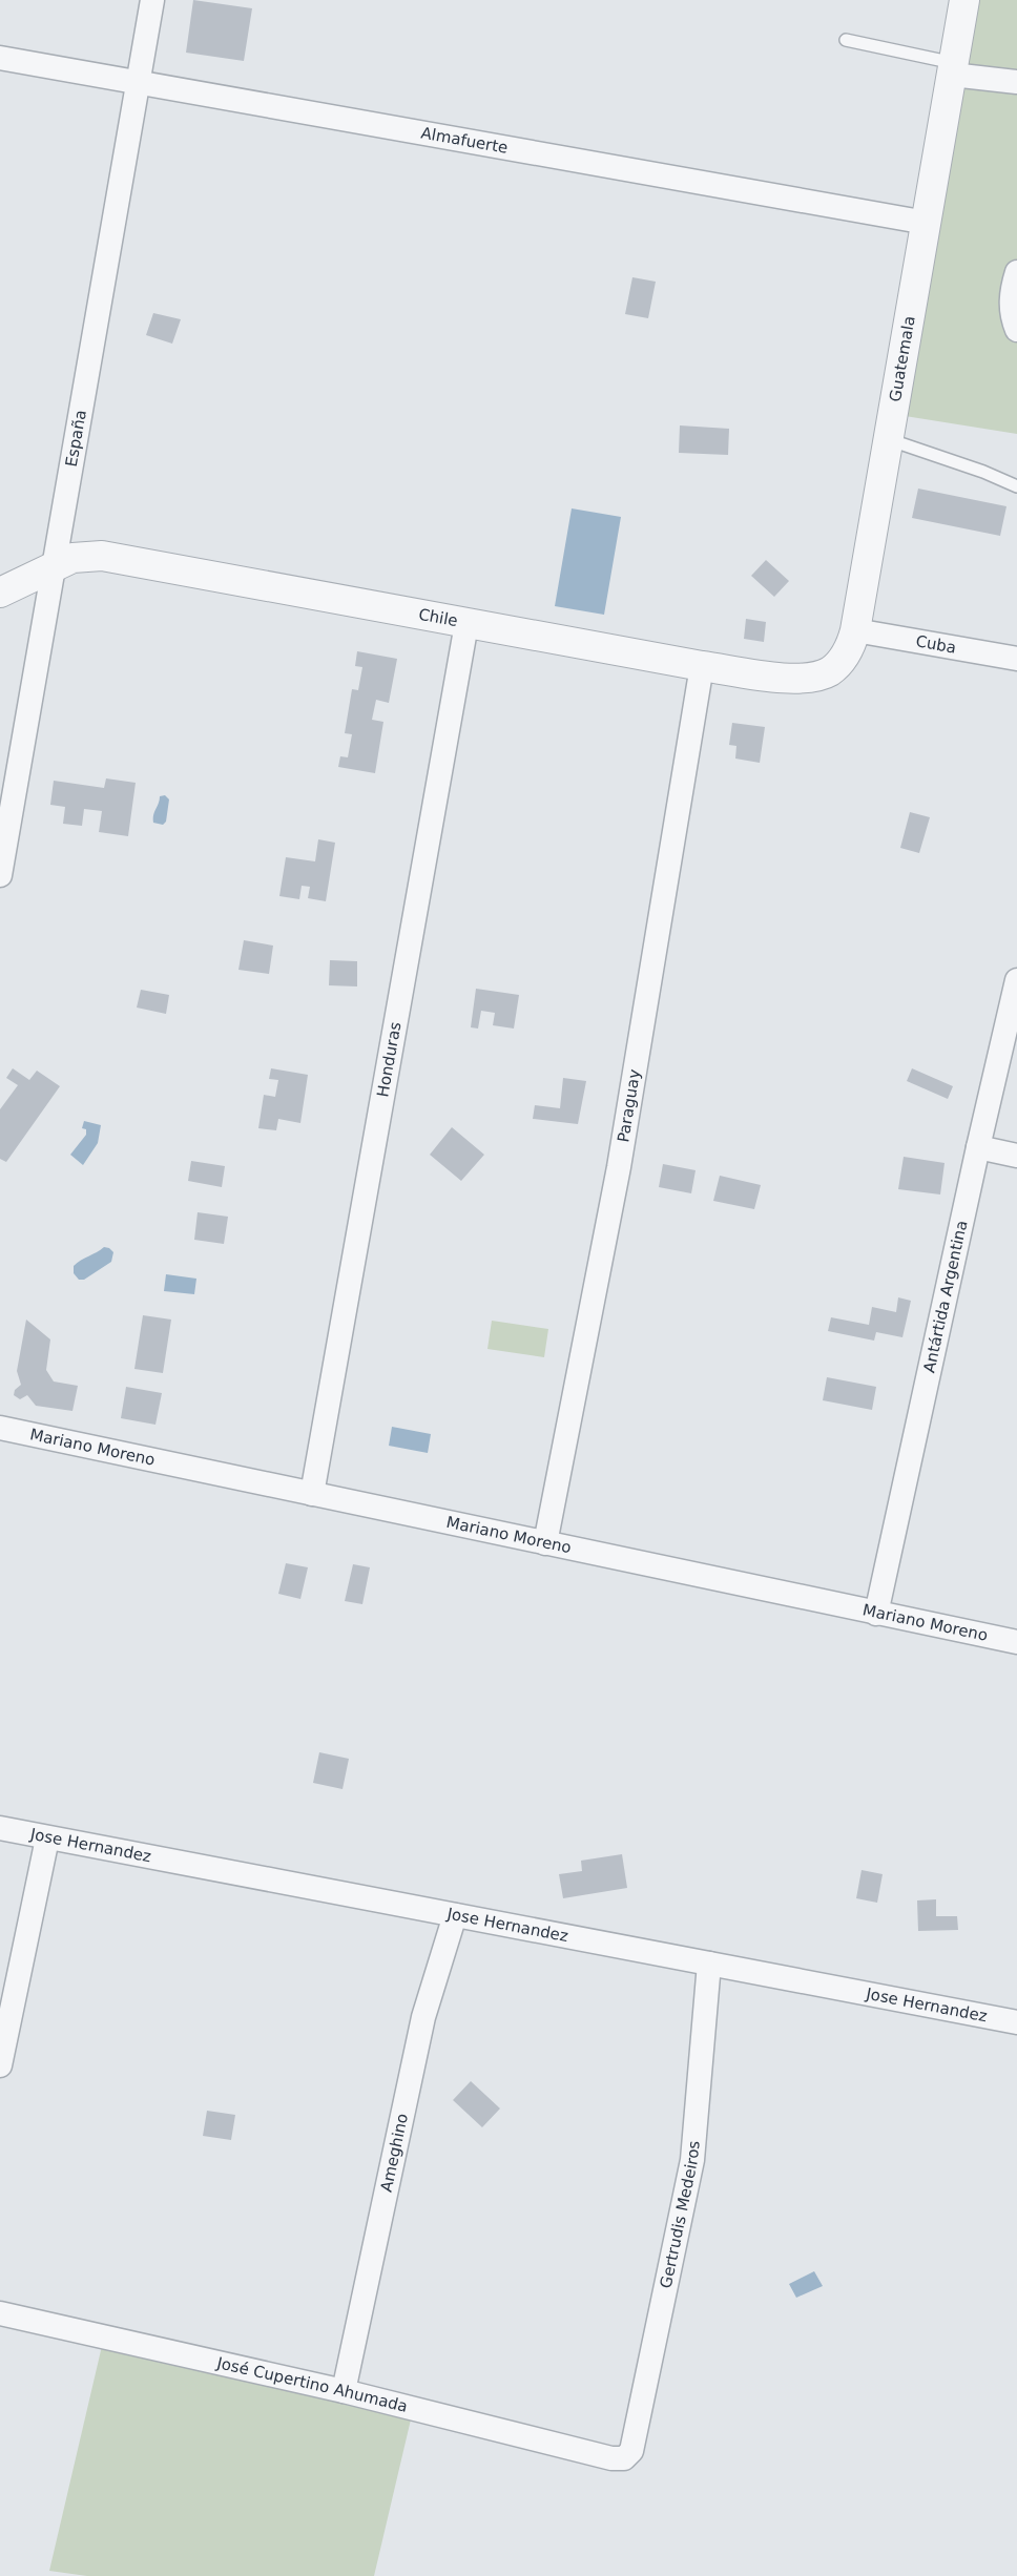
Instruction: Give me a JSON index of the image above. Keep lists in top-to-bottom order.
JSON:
{
  "streets": {
    "street": [
      "Almafuerte",
      "Guatemala",
      "España",
      "Chile",
      "Cuba",
      "Honduras",
      "Paraguay",
      "Antártida Argentina",
      "Mariano Moreno",
      "Jose Hernandez",
      "Ameghino",
      "Gertrudis Medeiros",
      "José Cupertino Ahumada"
    ]
  },
  "crossings": [
    ["Almafuerte", "Guatemala"],
    ["Almafuerte", "España"],
    ["Guatemala", "Chile"],
    ["Guatemala", "Cuba"],
    ["España", "Chile"],
    ["Chile", "Honduras"],
    ["Chile", "Paraguay"],
    ["Honduras", "Mariano Moreno"],
    ["Paraguay", "Mariano Moreno"],
    ["Antártida Argentina", "Mariano Moreno"],
    ["Jose Hernandez", "Ameghino"],
    ["Jose Hernandez", "Gertrudis Medeiros"],
    ["Ameghino", "José Cupertino Ahumada"],
    ["Gertrudis Medeiros", "José Cupertino Ahumada"]
  ]
}
